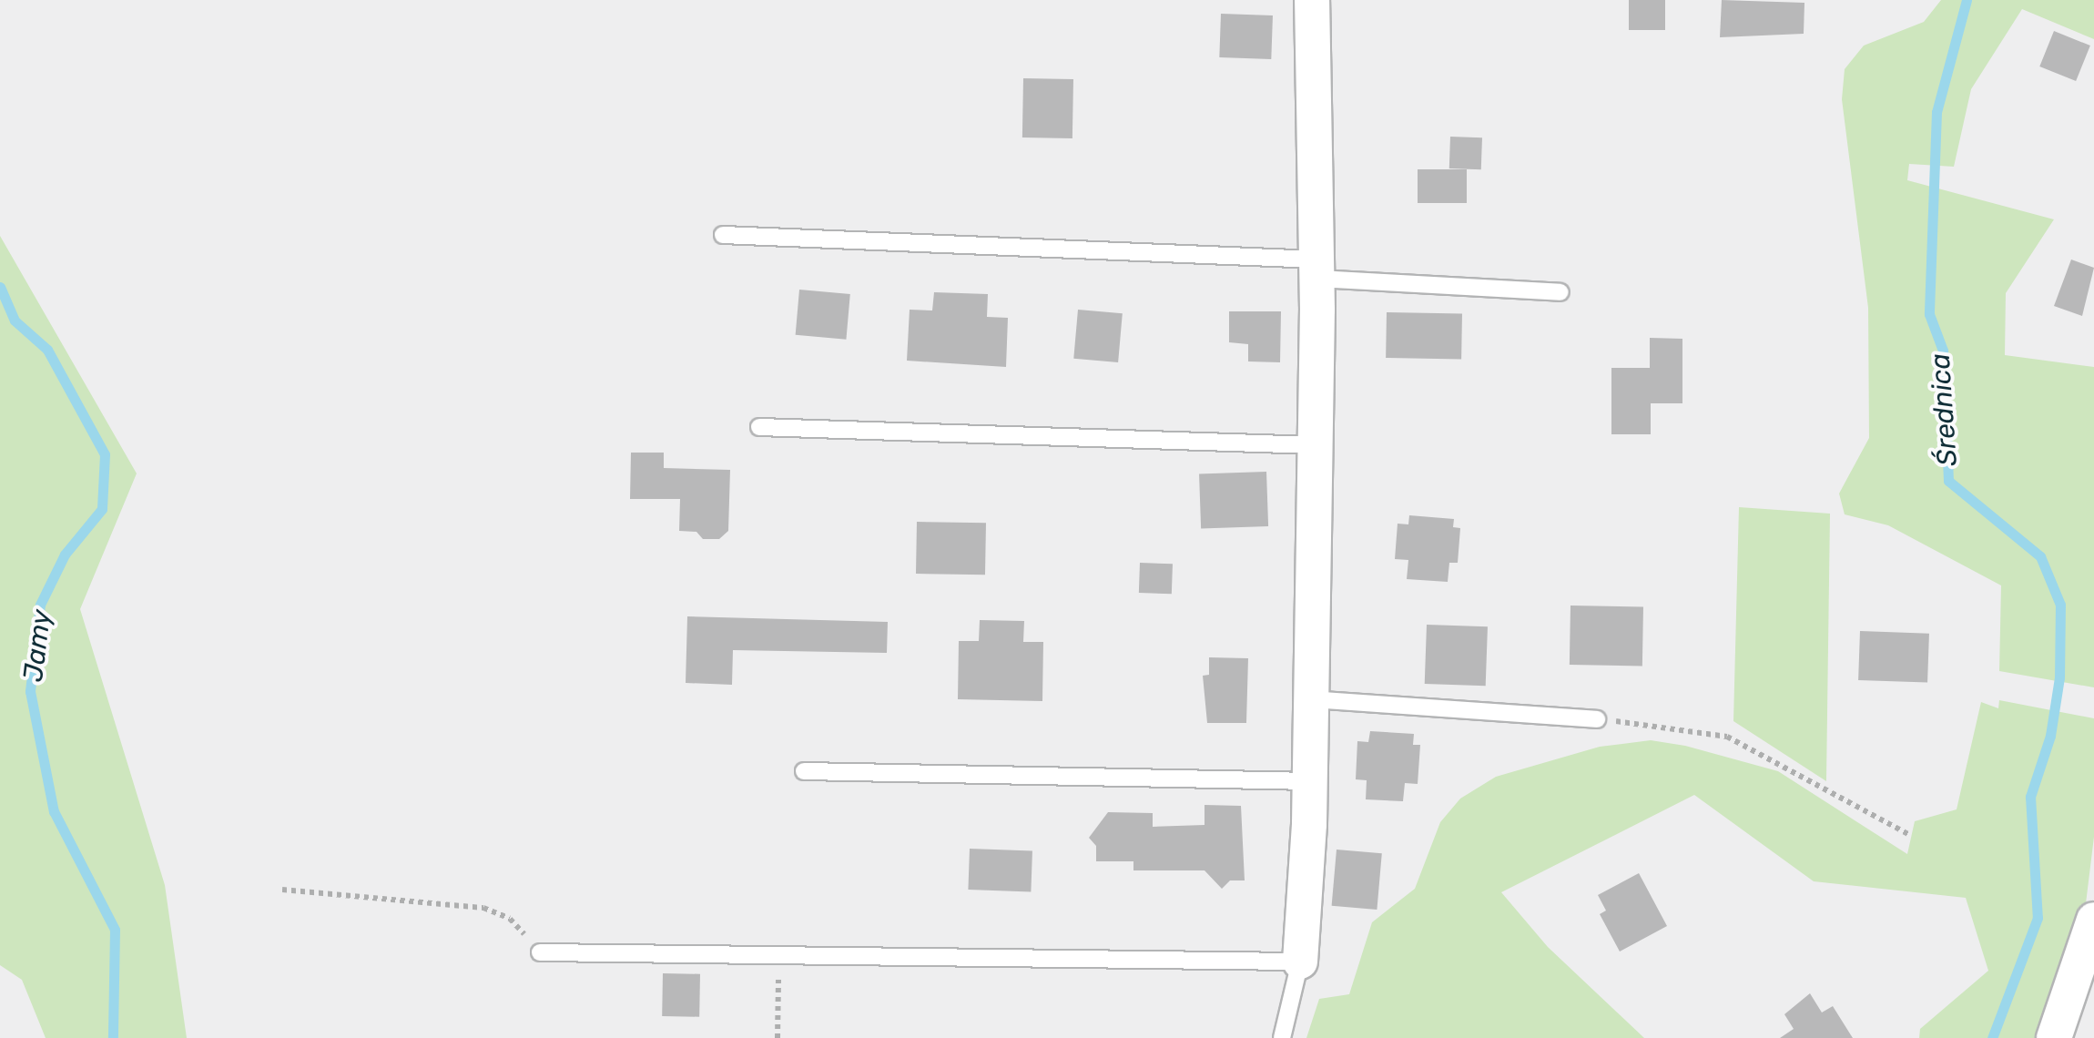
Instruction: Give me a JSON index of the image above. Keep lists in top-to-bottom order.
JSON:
{
  "water": ["Średnica", "Jamy"]
}
